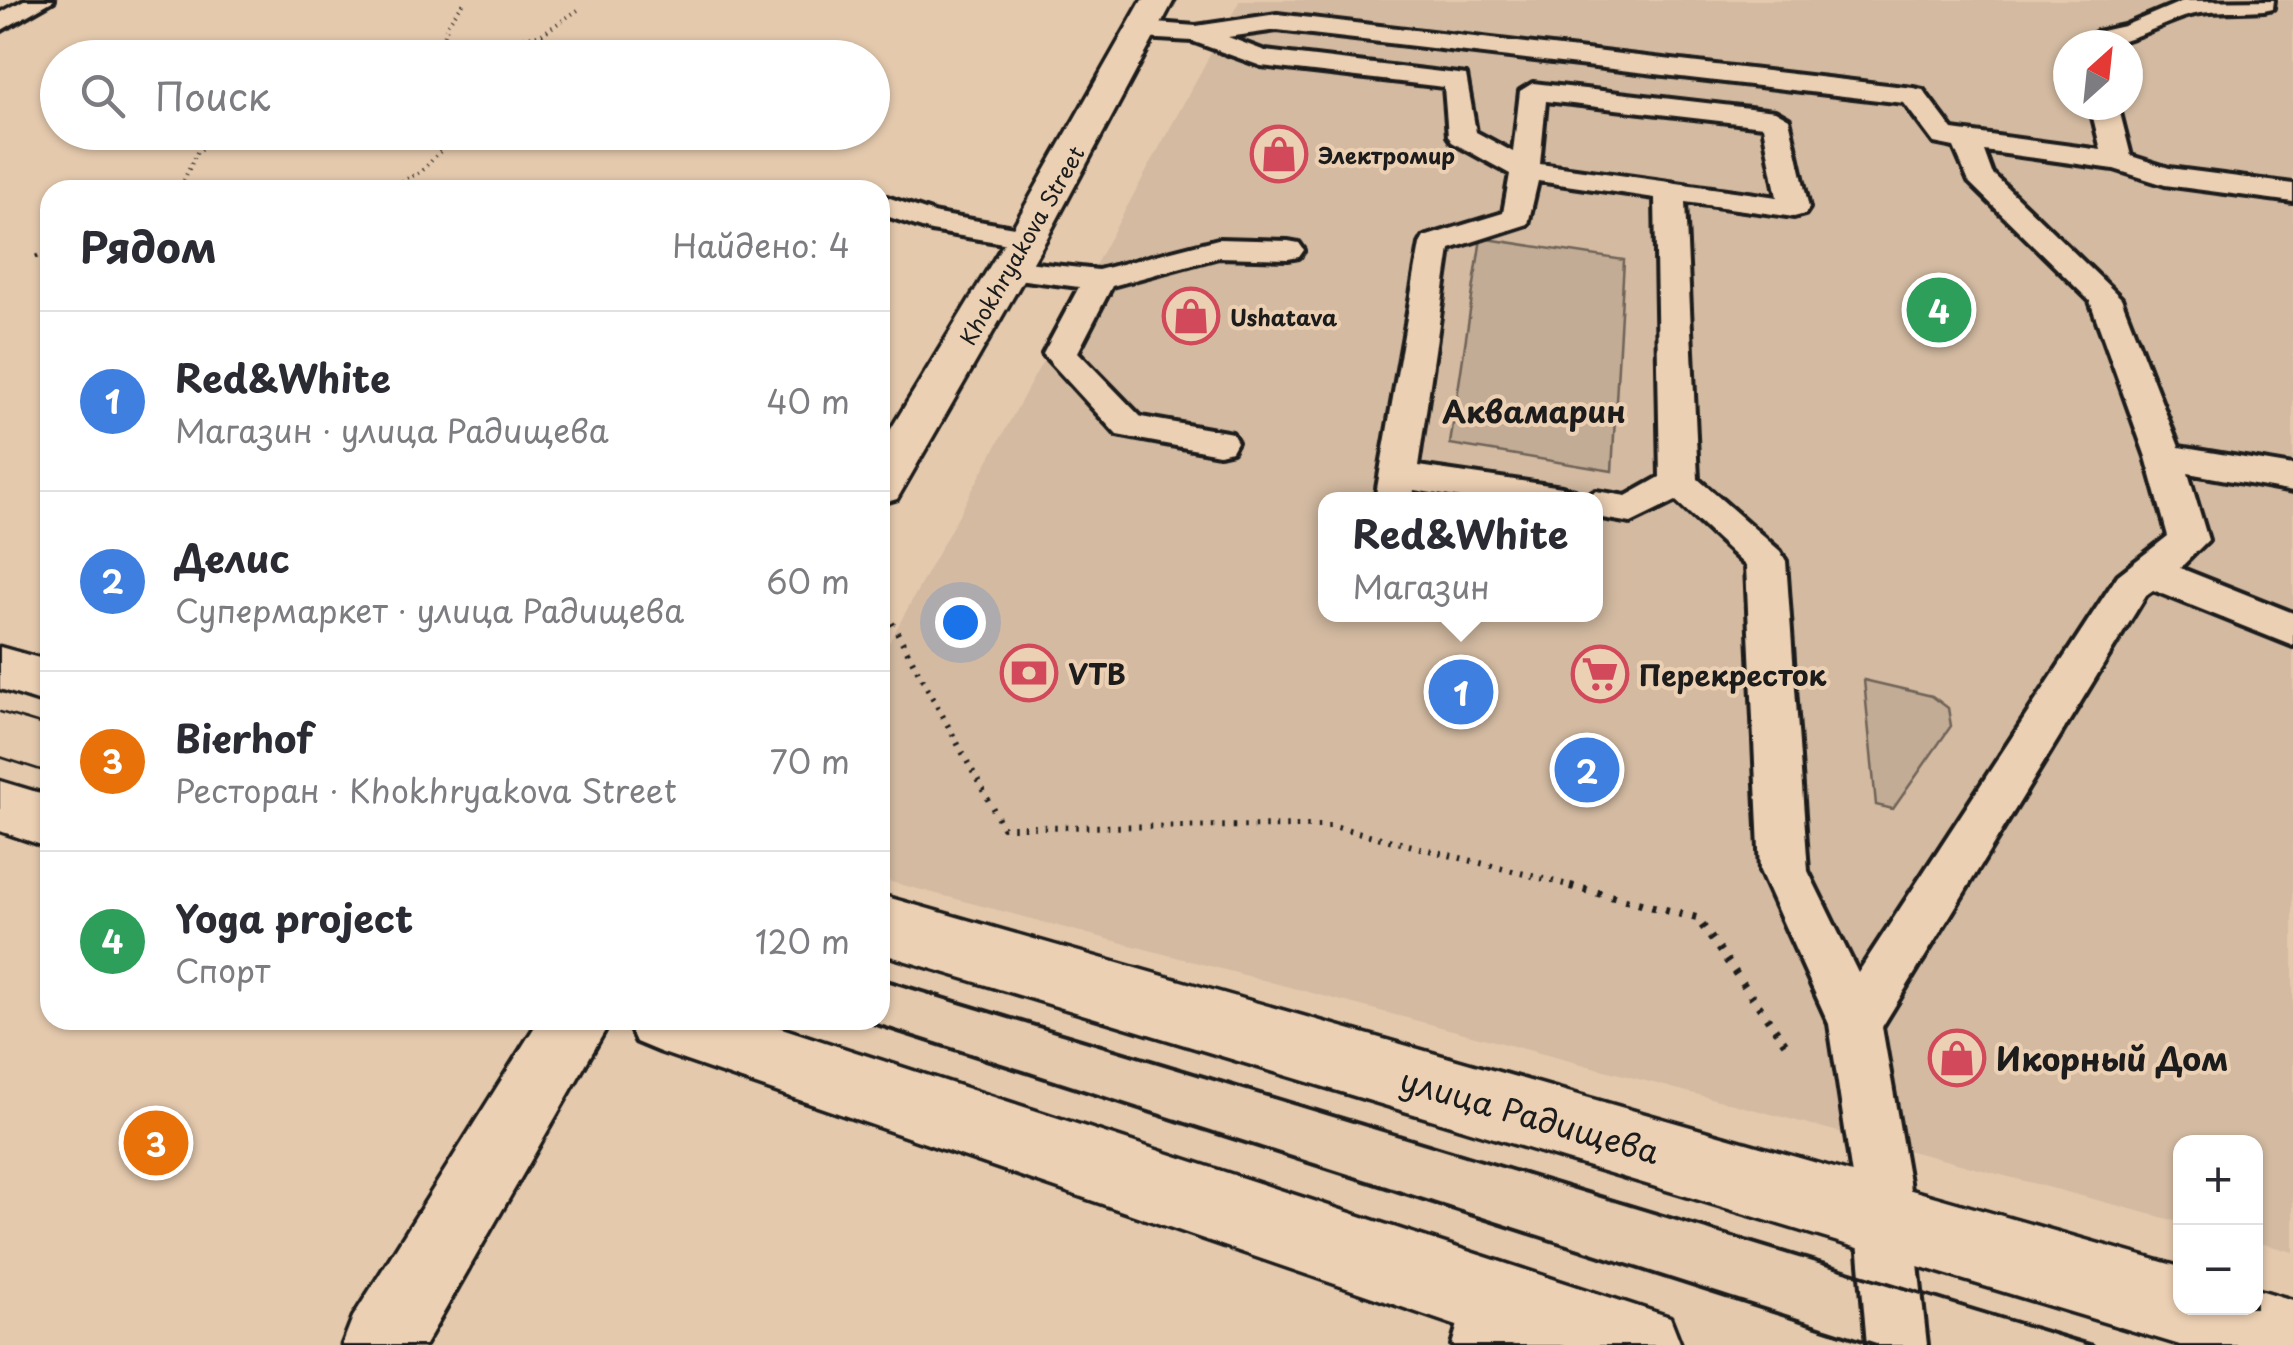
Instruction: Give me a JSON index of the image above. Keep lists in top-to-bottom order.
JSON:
{
  "streets": {
    "street": ["Khokhryakova Street", "улица Радищева"]
  },
  "districts": ["Аквамарин"],
  "places": {
    "shop": ["Электромир", "Ushatava", "Икорный Дом"],
    "bank": ["VTB"],
    "supermarket": ["Перекресток"]
  },
  "north": "top right",
  "page": {
    "search": "Поиск",
    "heading": ["Рядом", "Найдено: 4"],
    "pins": [
      "4",
      "1",
      "2",
      "3"
    ],
    "list": [
      {
        "mark": "1",
        "name": "Red&White",
        "note": "Магазин · улица Радищева",
        "value": "40 m"
      },
      {
        "mark": "2",
        "name": "Делис",
        "note": "Супермаркет · улица Радищева",
        "value": "60 m"
      },
      {
        "mark": "3",
        "name": "Bierhof",
        "note": "Ресторан · Khokhryakova Street",
        "value": "70 m"
      },
      {
        "mark": "4",
        "name": "Yoga projeсt",
        "note": "Спорт",
        "value": "120 m"
      }
    ],
    "popup": ["Red&White", "Магазин"],
    "map_buttons": ["+", "−"]
  }
}
